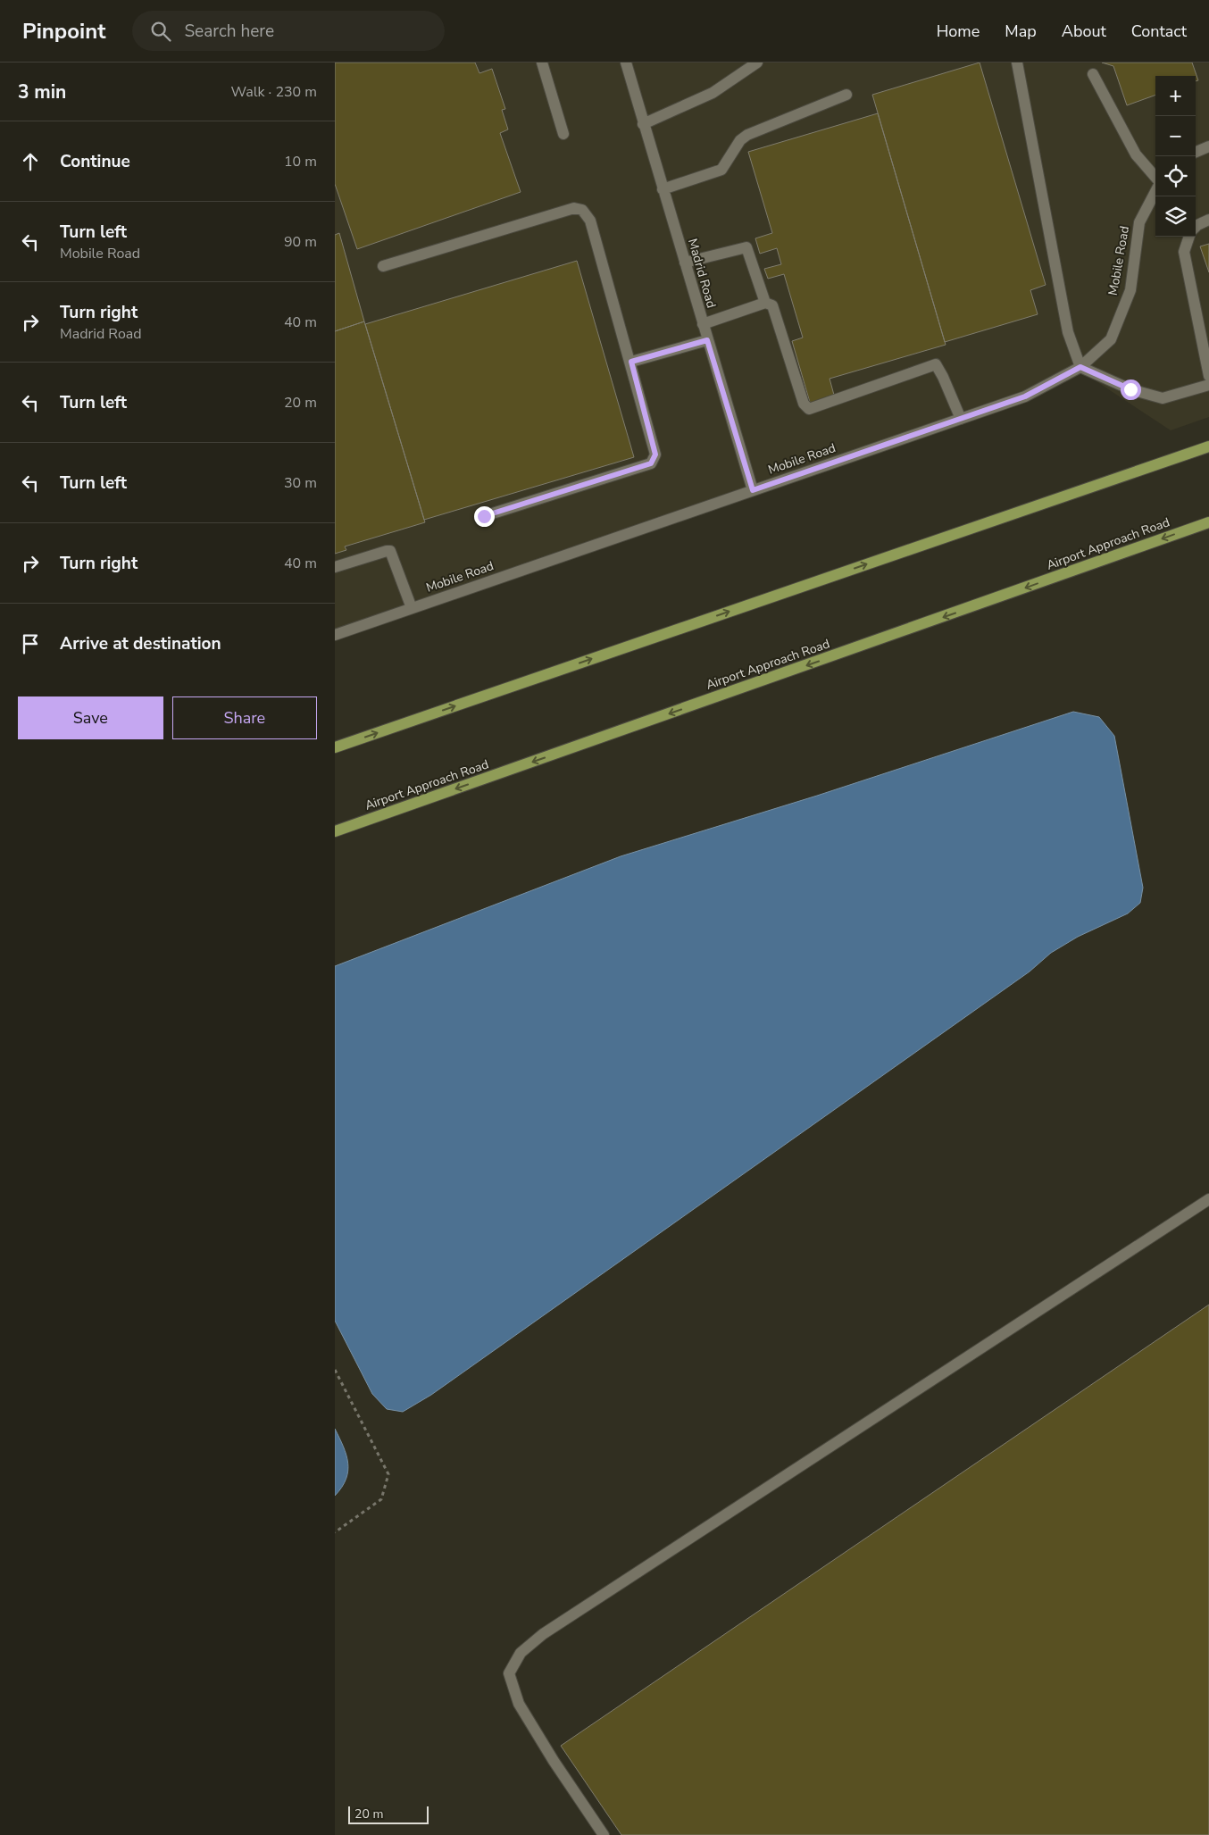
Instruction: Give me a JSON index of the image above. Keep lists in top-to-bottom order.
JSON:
{
  "streets": {
    "main road": ["Airport Approach Road"],
    "street": ["Mobile Road", "Madrid Road"]
  },
  "crossings": [
    ["Mobile Road", "Madrid Road"]
  ],
  "scale_bar": "20 m",
  "page": {
    "header": "Pinpoint",
    "search": "Search here",
    "nav": [
      "Home",
      "Map",
      "About",
      "Contact"
    ],
    "heading": ["3 min", "Walk · 230 m"],
    "map_buttons": ["+", "−"],
    "list": [
      ["Continue", "10 m"],
      ["Turn left", "Mobile Road", "90 m"],
      ["Turn right", "Madrid Road", "40 m"],
      ["Turn left", "20 m"],
      ["Turn left", "30 m"],
      ["Turn right", "40 m"],
      "Arrive at destination"
    ],
    "buttons": ["Save", "Share"],
    "scale": "20 m"
  }
}
